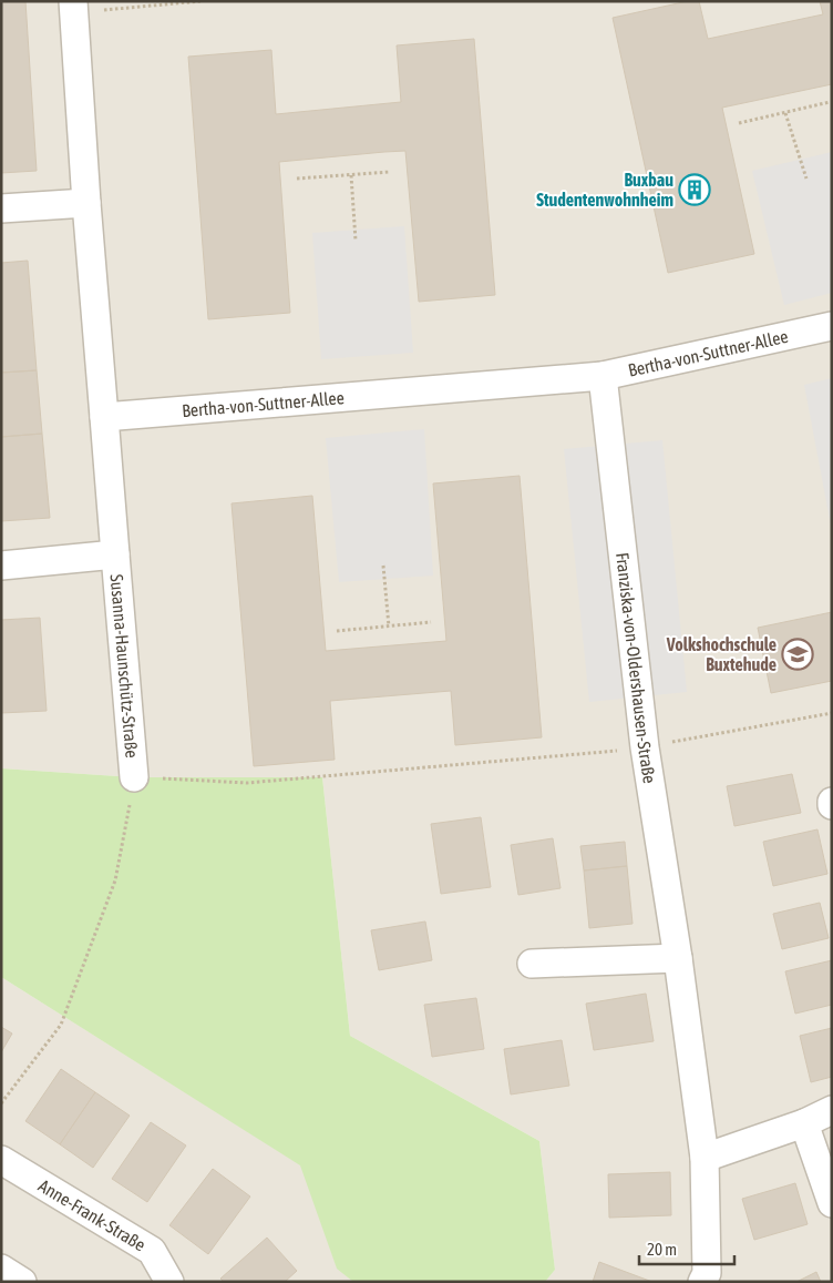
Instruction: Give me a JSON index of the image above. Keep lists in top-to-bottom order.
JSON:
{
  "streets": {
    "street": [
      "Bertha-von-Suttner-Allee",
      "Susanna-Haunschütz-Straße",
      "Franziska-von-Oldershausen-Straße",
      "Anne-Frank-Straße"
    ]
  },
  "crossings": [
    ["Bertha-von-Suttner-Allee", "Susanna-Haunschütz-Straße"],
    ["Bertha-von-Suttner-Allee", "Franziska-von-Oldershausen-Straße"]
  ],
  "places": {
    "building": ["Buxbau Studentenwohnheim"],
    "school or university": ["Volkshochschule Buxtehude"]
  },
  "scale_bar": "20 m"
}
